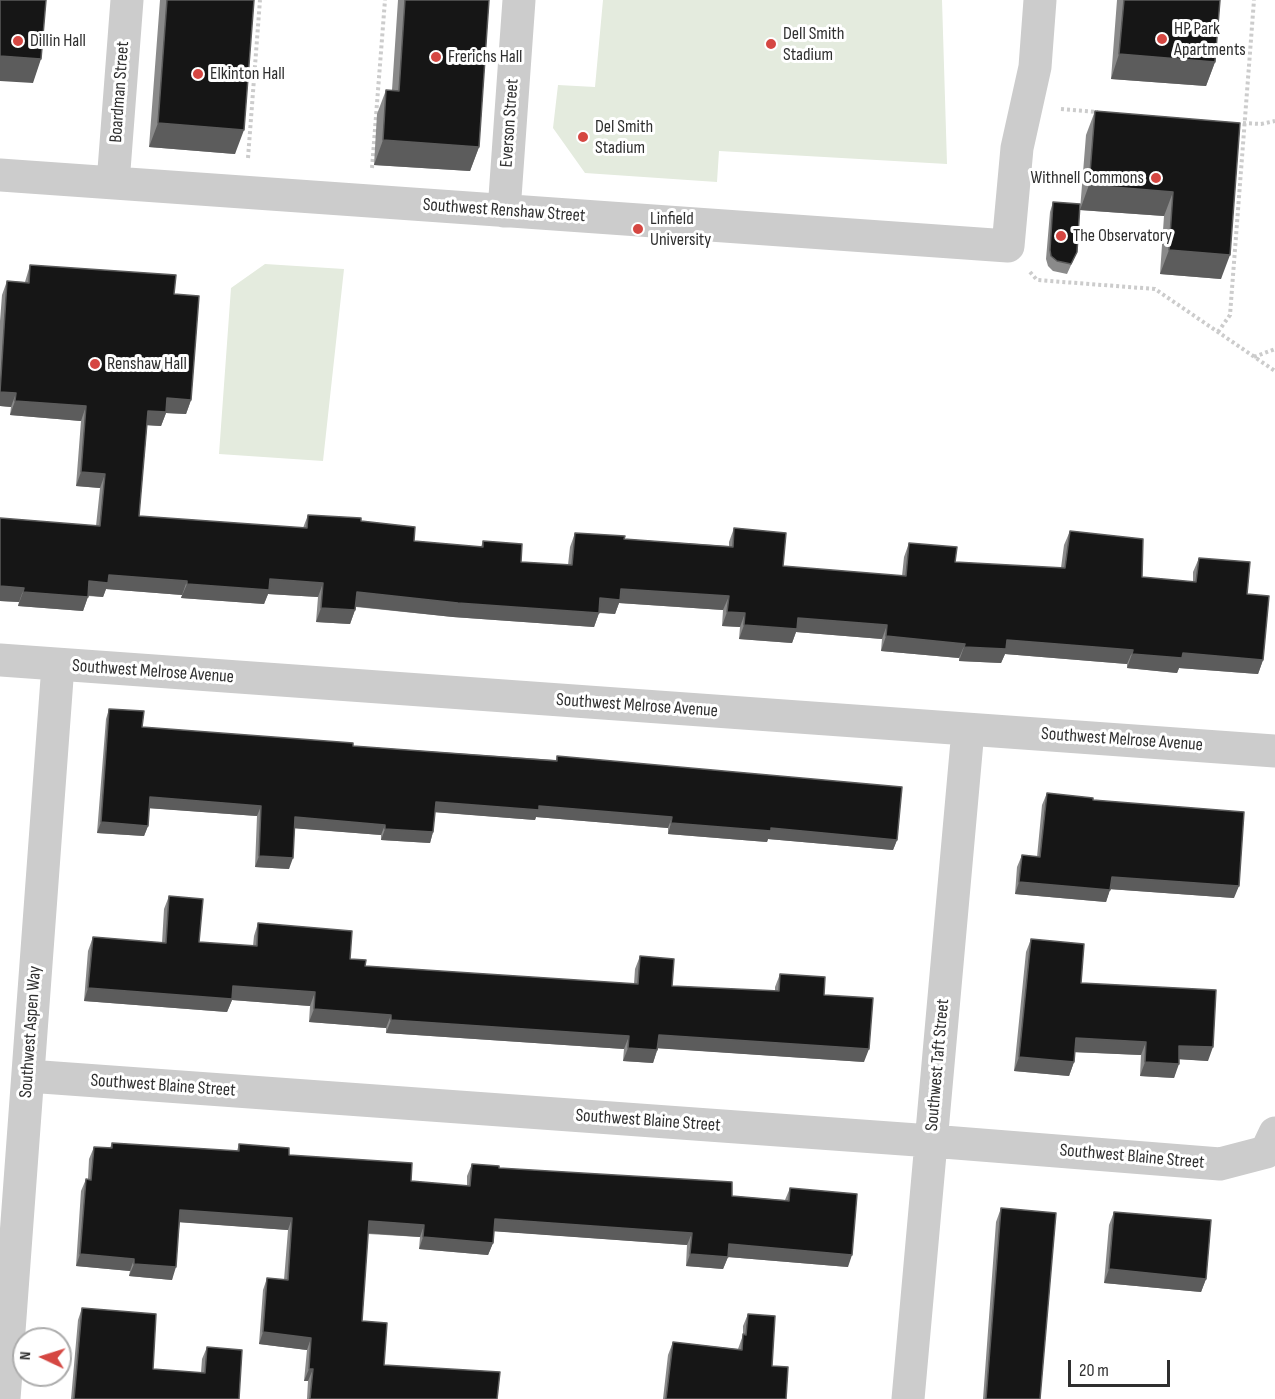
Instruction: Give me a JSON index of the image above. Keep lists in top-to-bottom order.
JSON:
{
  "streets": {
    "street": [
      "Boardman Street",
      "Everson Street",
      "Southwest Renshaw Street",
      "Southwest Melrose Avenue",
      "Southwest Aspen Way",
      "Southwest Taft Street",
      "Southwest Blaine Street"
    ]
  },
  "crossings": [
    ["Boardman Street", "Southwest Renshaw Street"],
    ["Everson Street", "Southwest Renshaw Street"],
    ["Southwest Melrose Avenue", "Southwest Aspen Way"],
    ["Southwest Melrose Avenue", "Southwest Taft Street"],
    ["Southwest Aspen Way", "Southwest Blaine Street"],
    ["Southwest Taft Street", "Southwest Blaine Street"]
  ],
  "places": [
    "HP Park Apartments",
    "Dillin Hall",
    "Dell Smith Stadium",
    "Frerichs Hall",
    "Elkinton Hall",
    "Del Smith Stadium",
    "Withnell Commons",
    "Linfield University",
    "The Observatory",
    "Renshaw Hall"
  ],
  "scale_bar": "20 m",
  "north": "left"
}
